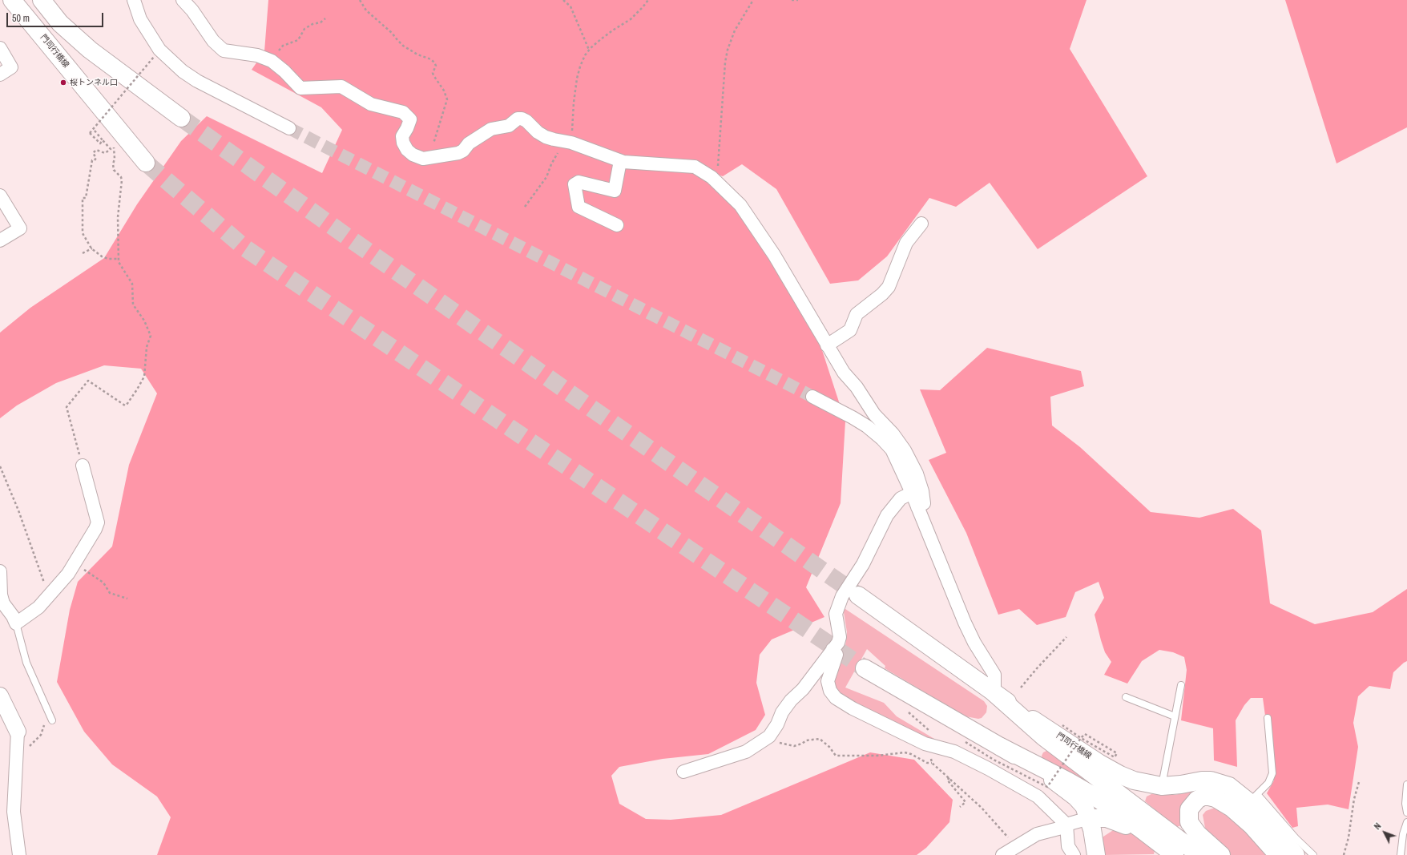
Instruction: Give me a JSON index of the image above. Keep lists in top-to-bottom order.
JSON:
{
  "streets": {
    "main road": ["門司行橋線"]
  },
  "places": ["桜トンネル口"],
  "scale_bar": "50 m",
  "north": "top left"
}
